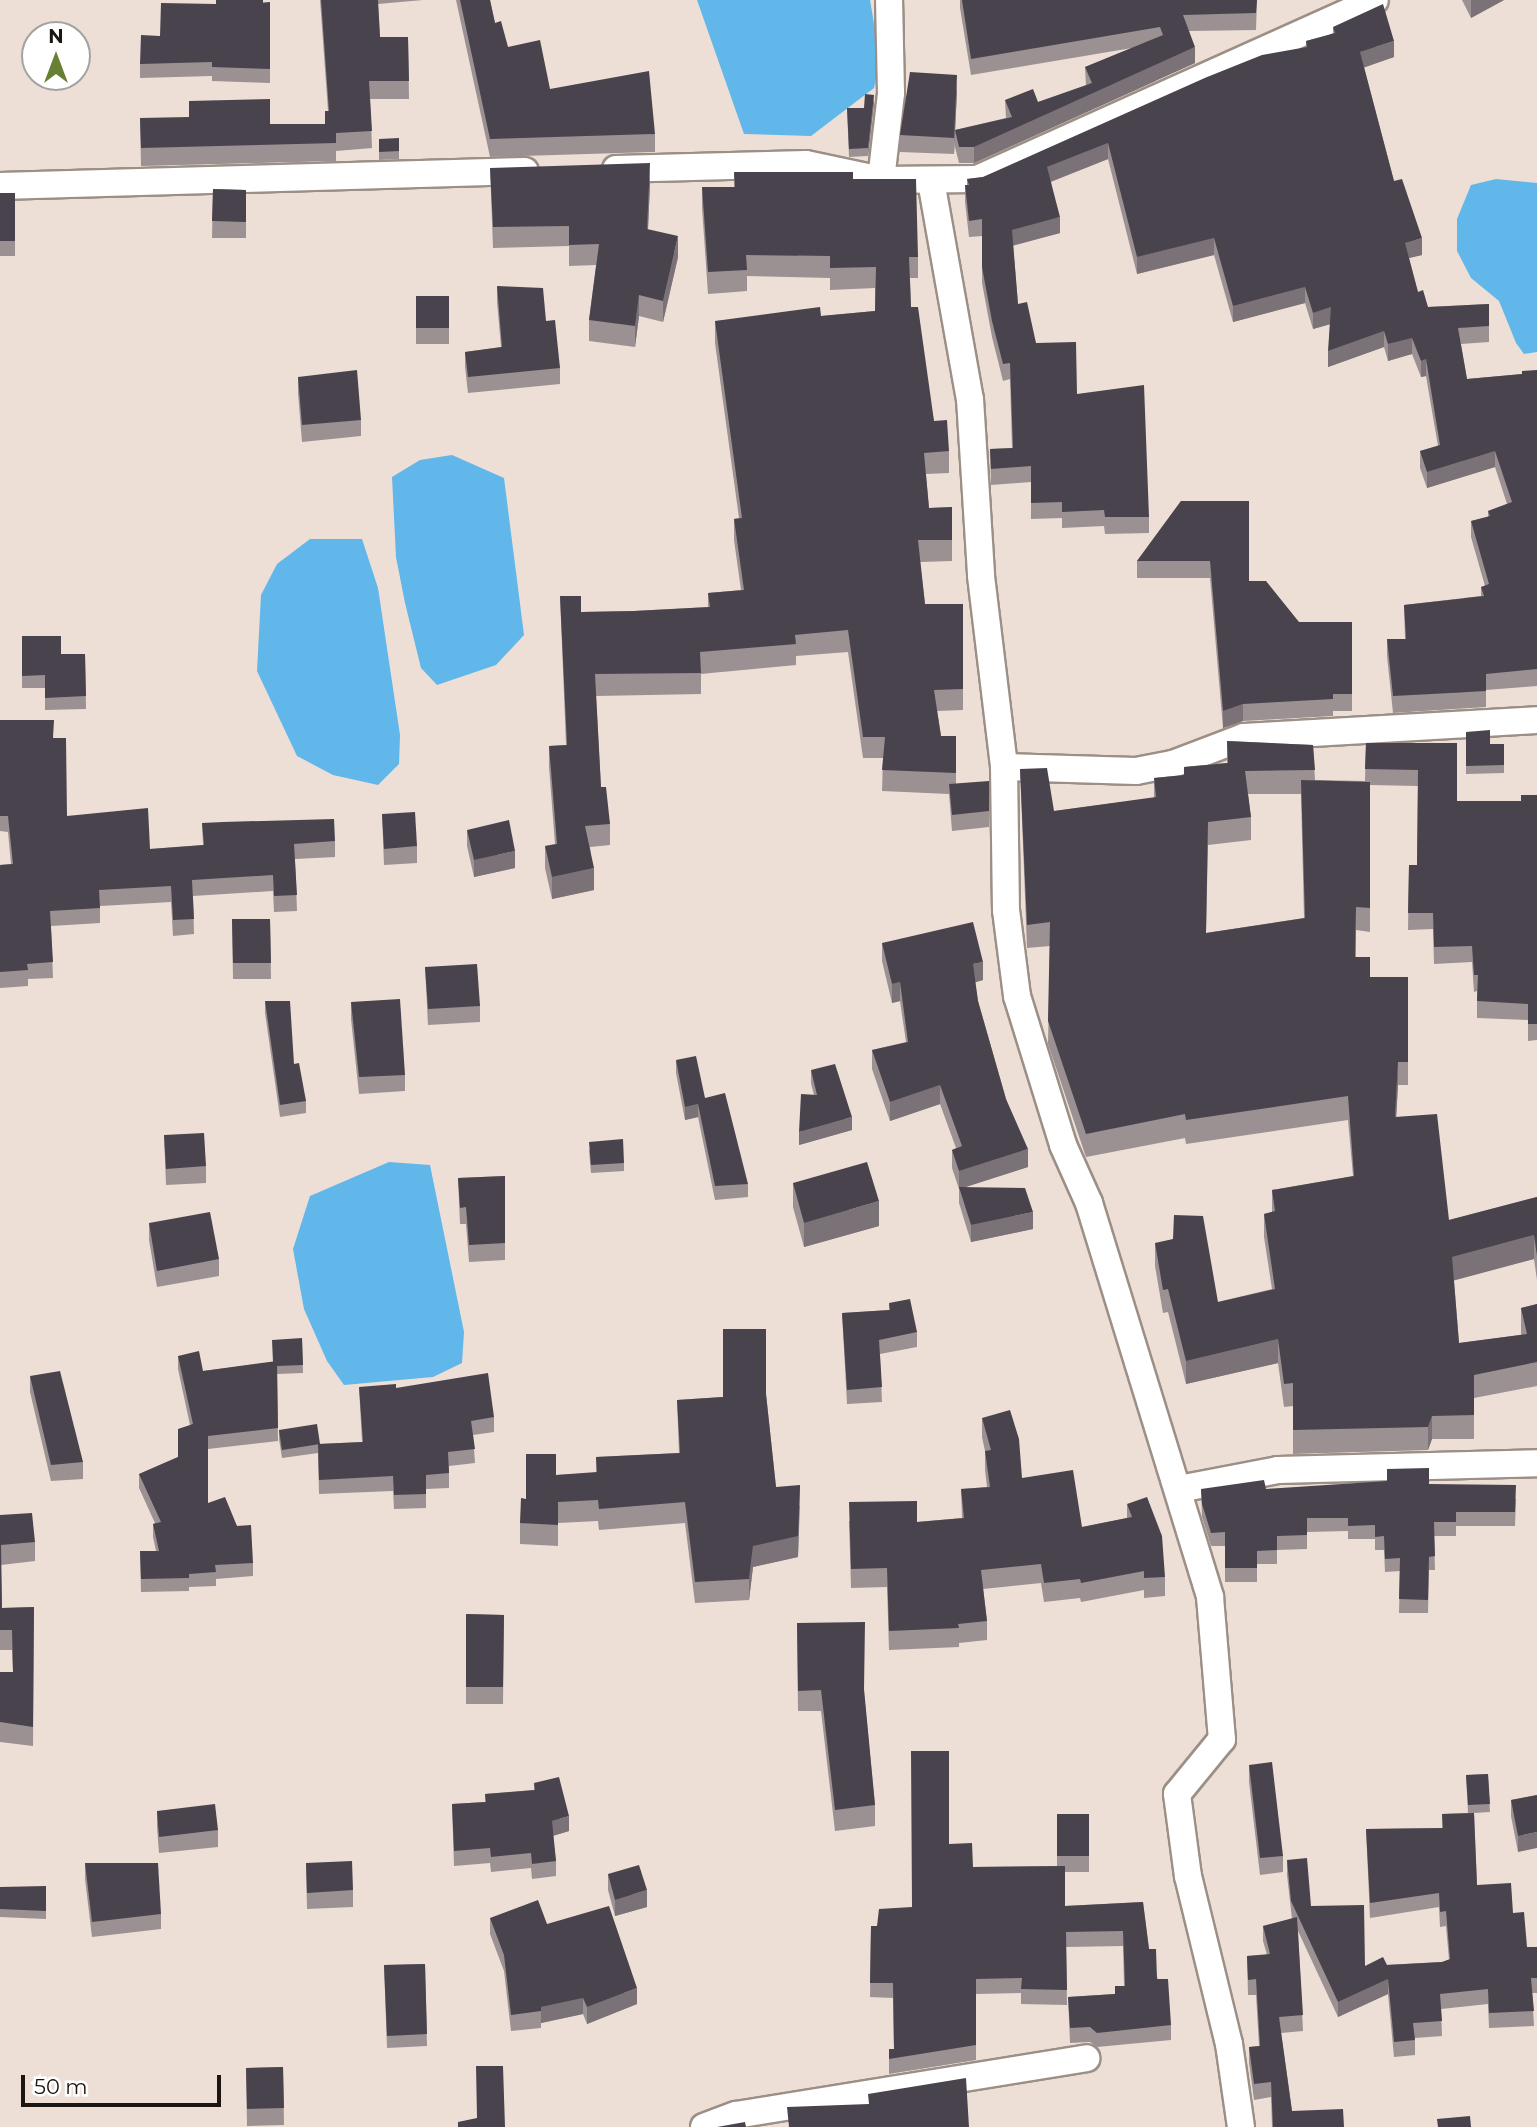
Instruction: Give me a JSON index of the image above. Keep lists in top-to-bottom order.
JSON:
{
  "scale_bar": "50 m",
  "north": "top"
}
